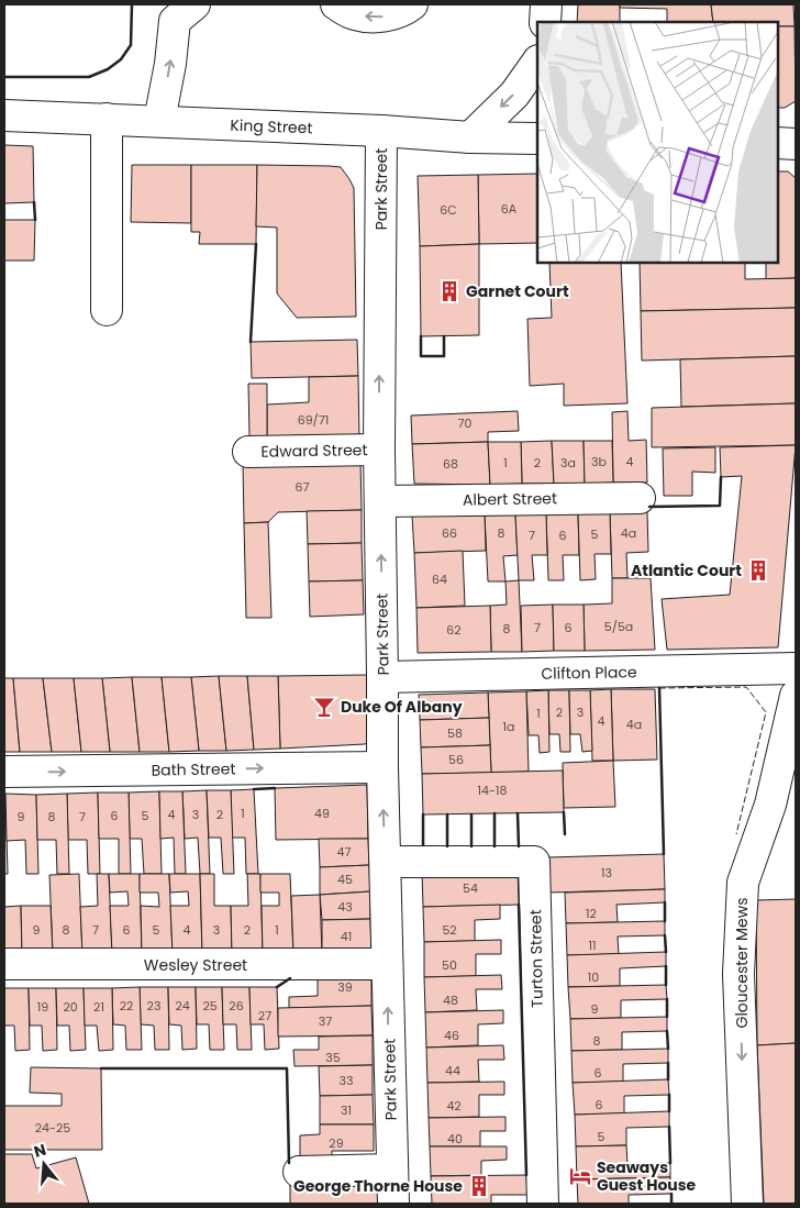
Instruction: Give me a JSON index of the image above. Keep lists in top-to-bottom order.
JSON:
{
  "streets": {
    "street": [
      "King Street",
      "Park Street",
      "Edward Street",
      "Albert Street",
      "Clifton Place",
      "Bath Street",
      "Turton Street",
      "Gloucester Mews",
      "Wesley Street"
    ]
  },
  "crossings": [
    ["King Street", "Park Street"],
    ["Park Street", "Edward Street"],
    ["Park Street", "Albert Street"],
    ["Park Street", "Clifton Place"],
    ["Park Street", "Bath Street"],
    ["Park Street", "Turton Street"],
    ["Park Street", "Wesley Street"]
  ],
  "one_way": ["Park Street", "Bath Street", "Gloucester Mews"],
  "places": {
    "building": ["Garnet Court", "Atlantic Court", "George Thorne House"],
    "bar": ["Duke Of Albany"],
    "hotel": ["Seaways Guest House"]
  },
  "house_numbers": [
    "6A",
    "6C",
    "69/71",
    "70",
    "3b",
    "4",
    "1",
    "2",
    "3a",
    "68",
    "67",
    "66",
    "8",
    "4a",
    "5",
    "7",
    "6",
    "64",
    "5/5a",
    "7",
    "6",
    "8",
    "62",
    "2",
    "3",
    "1",
    "4",
    "4a",
    "1a",
    "58",
    "56",
    "14-18",
    "1",
    "49",
    "4",
    "3",
    "2",
    "6",
    "5",
    "9",
    "8",
    "7",
    "47",
    "13",
    "45",
    "54",
    "43",
    "12",
    "9",
    "8",
    "7",
    "6",
    "5",
    "4",
    "3",
    "2",
    "1",
    "52",
    "41",
    "11",
    "50",
    "10",
    "39",
    "48",
    "22",
    "23",
    "24",
    "25",
    "26",
    "19",
    "20",
    "21",
    "9",
    "27",
    "37",
    "46",
    "8",
    "35",
    "44",
    "6",
    "33",
    "6",
    "42",
    "31",
    "24-25",
    "5",
    "40",
    "29"
  ],
  "north": "top"
}
